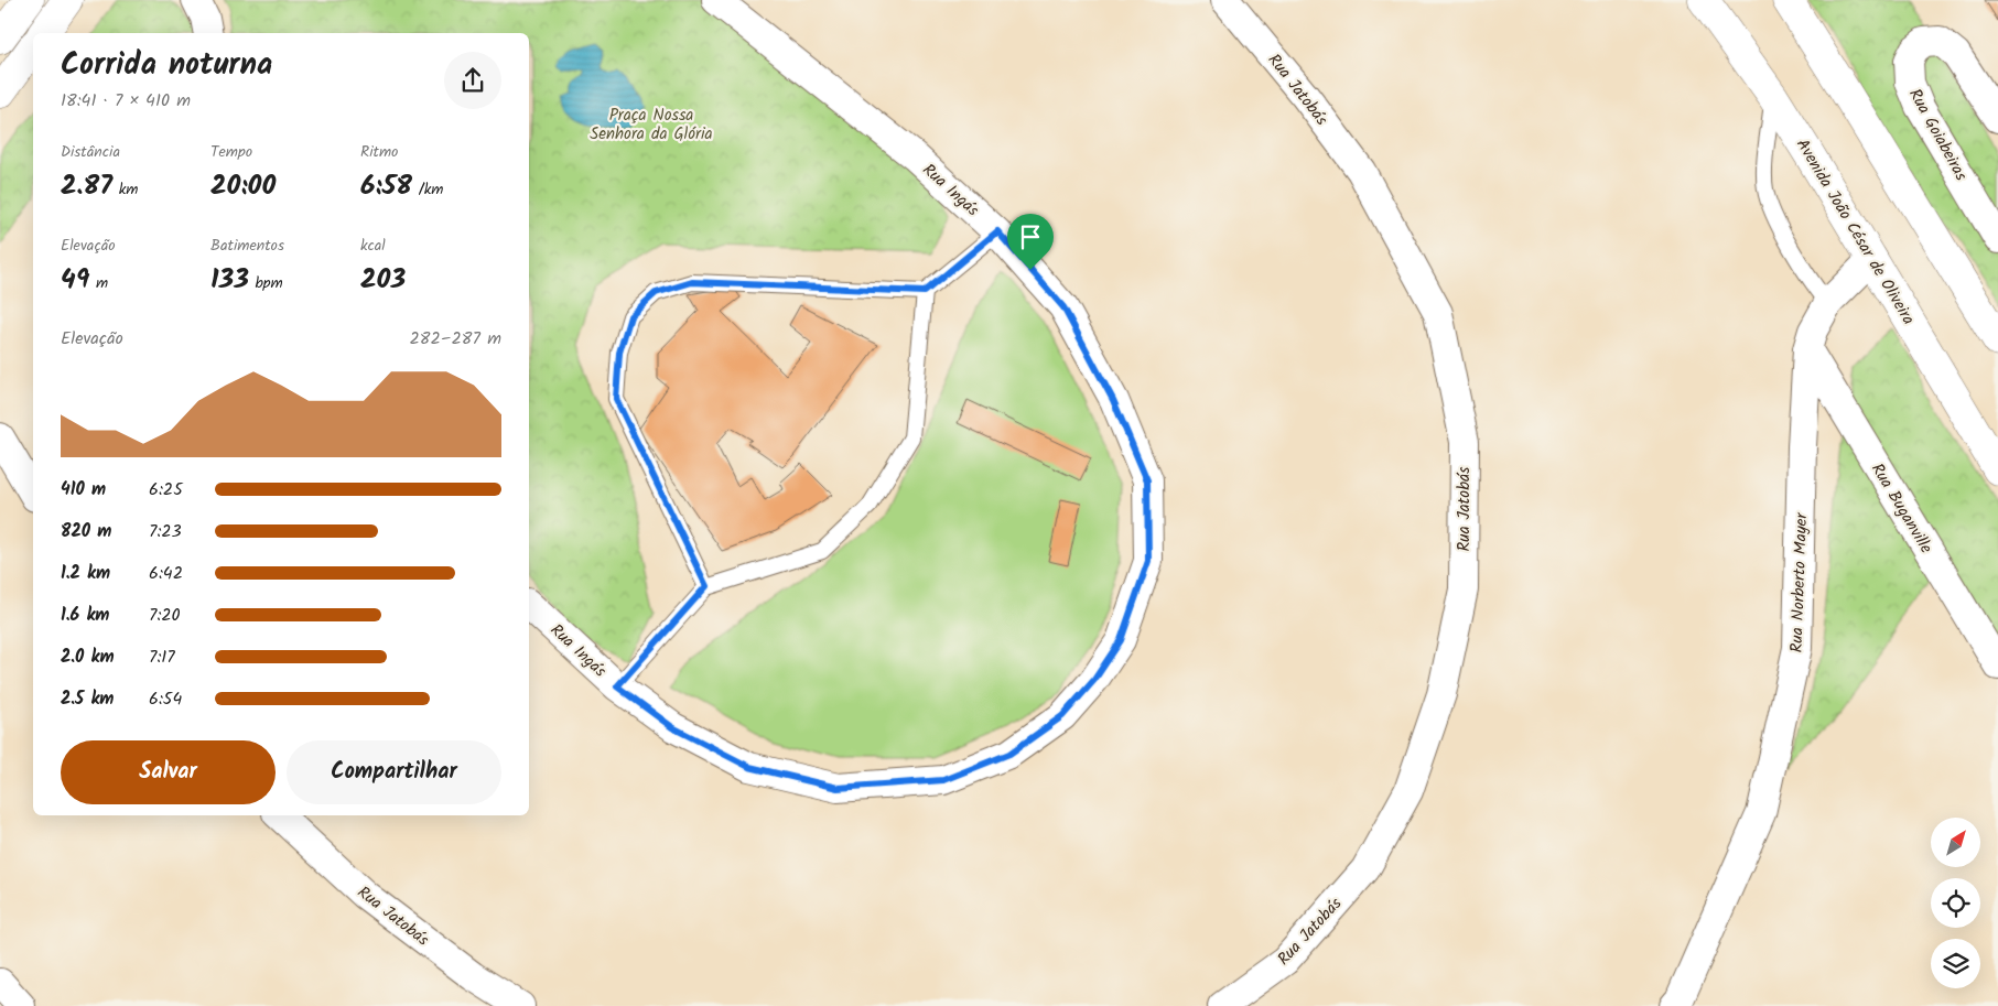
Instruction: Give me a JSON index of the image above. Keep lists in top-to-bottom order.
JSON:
{
  "streets": {
    "main road": ["Avenida João César de Oliveira"],
    "street": [
      "Rua Jatobás",
      "Rua Goiabeiras",
      "Rua Ingás",
      "Rua Buganville",
      "Rua Norberto Mayer"
    ]
  },
  "crossings": [
    ["Avenida João César de Oliveira", "Rua Norberto Mayer"],
    ["Rua Buganville", "Rua Norberto Mayer"]
  ],
  "parks": ["Praça Nossa Senhora da Glória"],
  "north": "top right",
  "page": {
    "heading": ["Corrida noturna", "18:41 · 7 × 410 m"],
    "stats": [
      ["Distância", "2.87 km"],
      ["Tempo", "20:00"],
      ["Ritmo", "6:58 /km"],
      ["Elevação", "49 m"],
      ["Batimentos", "133 bpm"],
      ["kcal", "203"]
    ],
    "chart": ["Elevação", "282–287 m"],
    "list": [
      {
        "name": "410 m",
        "note": "6:25"
      },
      {
        "name": "820 m",
        "note": "7:23"
      },
      {
        "name": "1.2 km",
        "note": "6:42"
      },
      {
        "name": "1.6 km",
        "note": "7:20"
      },
      {
        "name": "2.0 km",
        "note": "7:17"
      },
      {
        "name": "2.5 km",
        "note": "6:54"
      }
    ],
    "buttons": ["Salvar", "Compartilhar"]
  }
}
